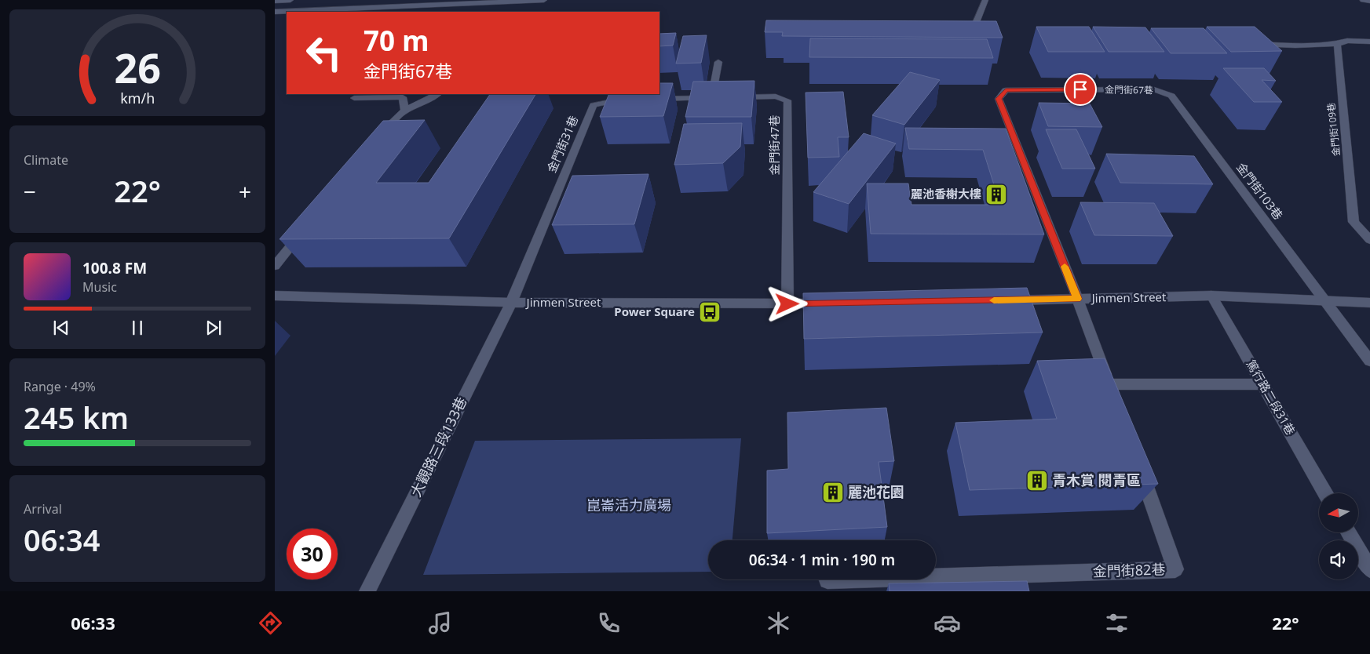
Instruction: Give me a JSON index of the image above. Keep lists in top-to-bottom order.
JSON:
{
  "streets": {
    "street": [
      "金門街67巷",
      "金門街109巷",
      "金門街31巷",
      "金門街47巷",
      "金門街103巷",
      "Jinmen Street",
      "篤行路二段31巷",
      "大觀路三段133巷",
      "金門街82巷"
    ]
  },
  "crossings": [
    ["金門街67巷", "金門街103巷"],
    ["金門街67巷", "Jinmen Street"],
    ["金門街31巷", "Jinmen Street"],
    ["金門街31巷", "大觀路三段133巷"],
    ["金門街47巷", "Jinmen Street"],
    ["金門街103巷", "Jinmen Street"],
    ["Jinmen Street", "篤行路二段31巷"],
    ["Jinmen Street", "大觀路三段133巷"]
  ],
  "parks": ["崑崙活力廣場"],
  "places": {
    "building": ["麗池香榭大樓", "青木賞 閱青區", "麗池花園"],
    "bus stop": ["Power Square"]
  },
  "north": "left",
  "page": {
    "turn": ["70 m", "金門街67巷"],
    "tile": [
      "Climate",
      ["Range · 49%", "245 km"],
      ["Arrival", "06:34"]
    ],
    "heat": ["−", "22°", "+"],
    "song": ["100.8 FM", "Music"],
    "limit": "30",
    "trip": "06:34 · 1 min · 190 m",
    "tabs": ["06:33", "22°"],
    "gauge": ["26", "km/h"]
  }
}
